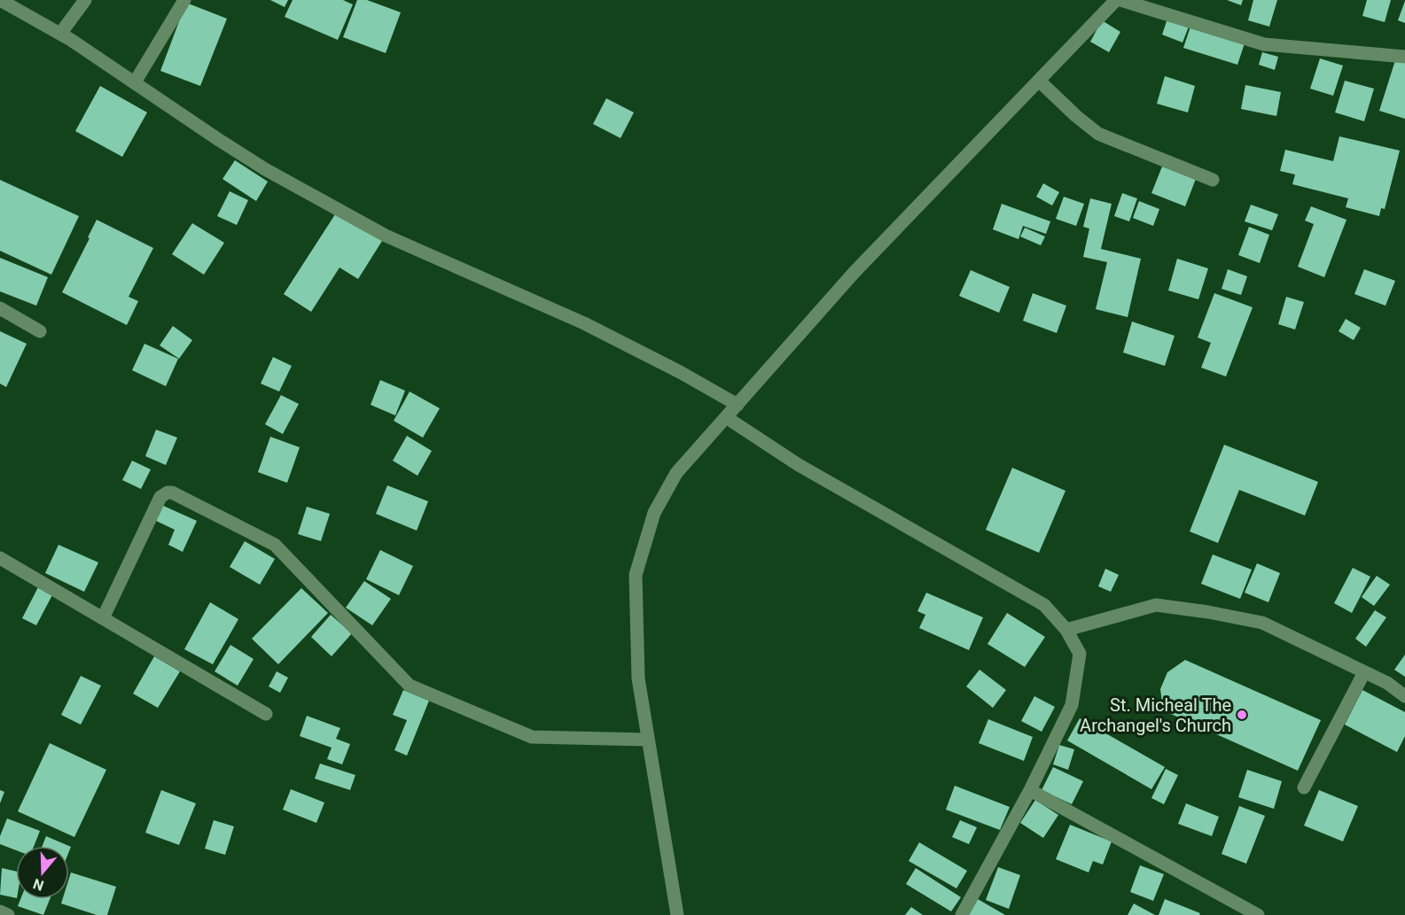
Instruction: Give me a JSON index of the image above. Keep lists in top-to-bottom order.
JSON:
{
  "places": ["St. Micheal The Archangel's Church"],
  "north": "bottom"
}
